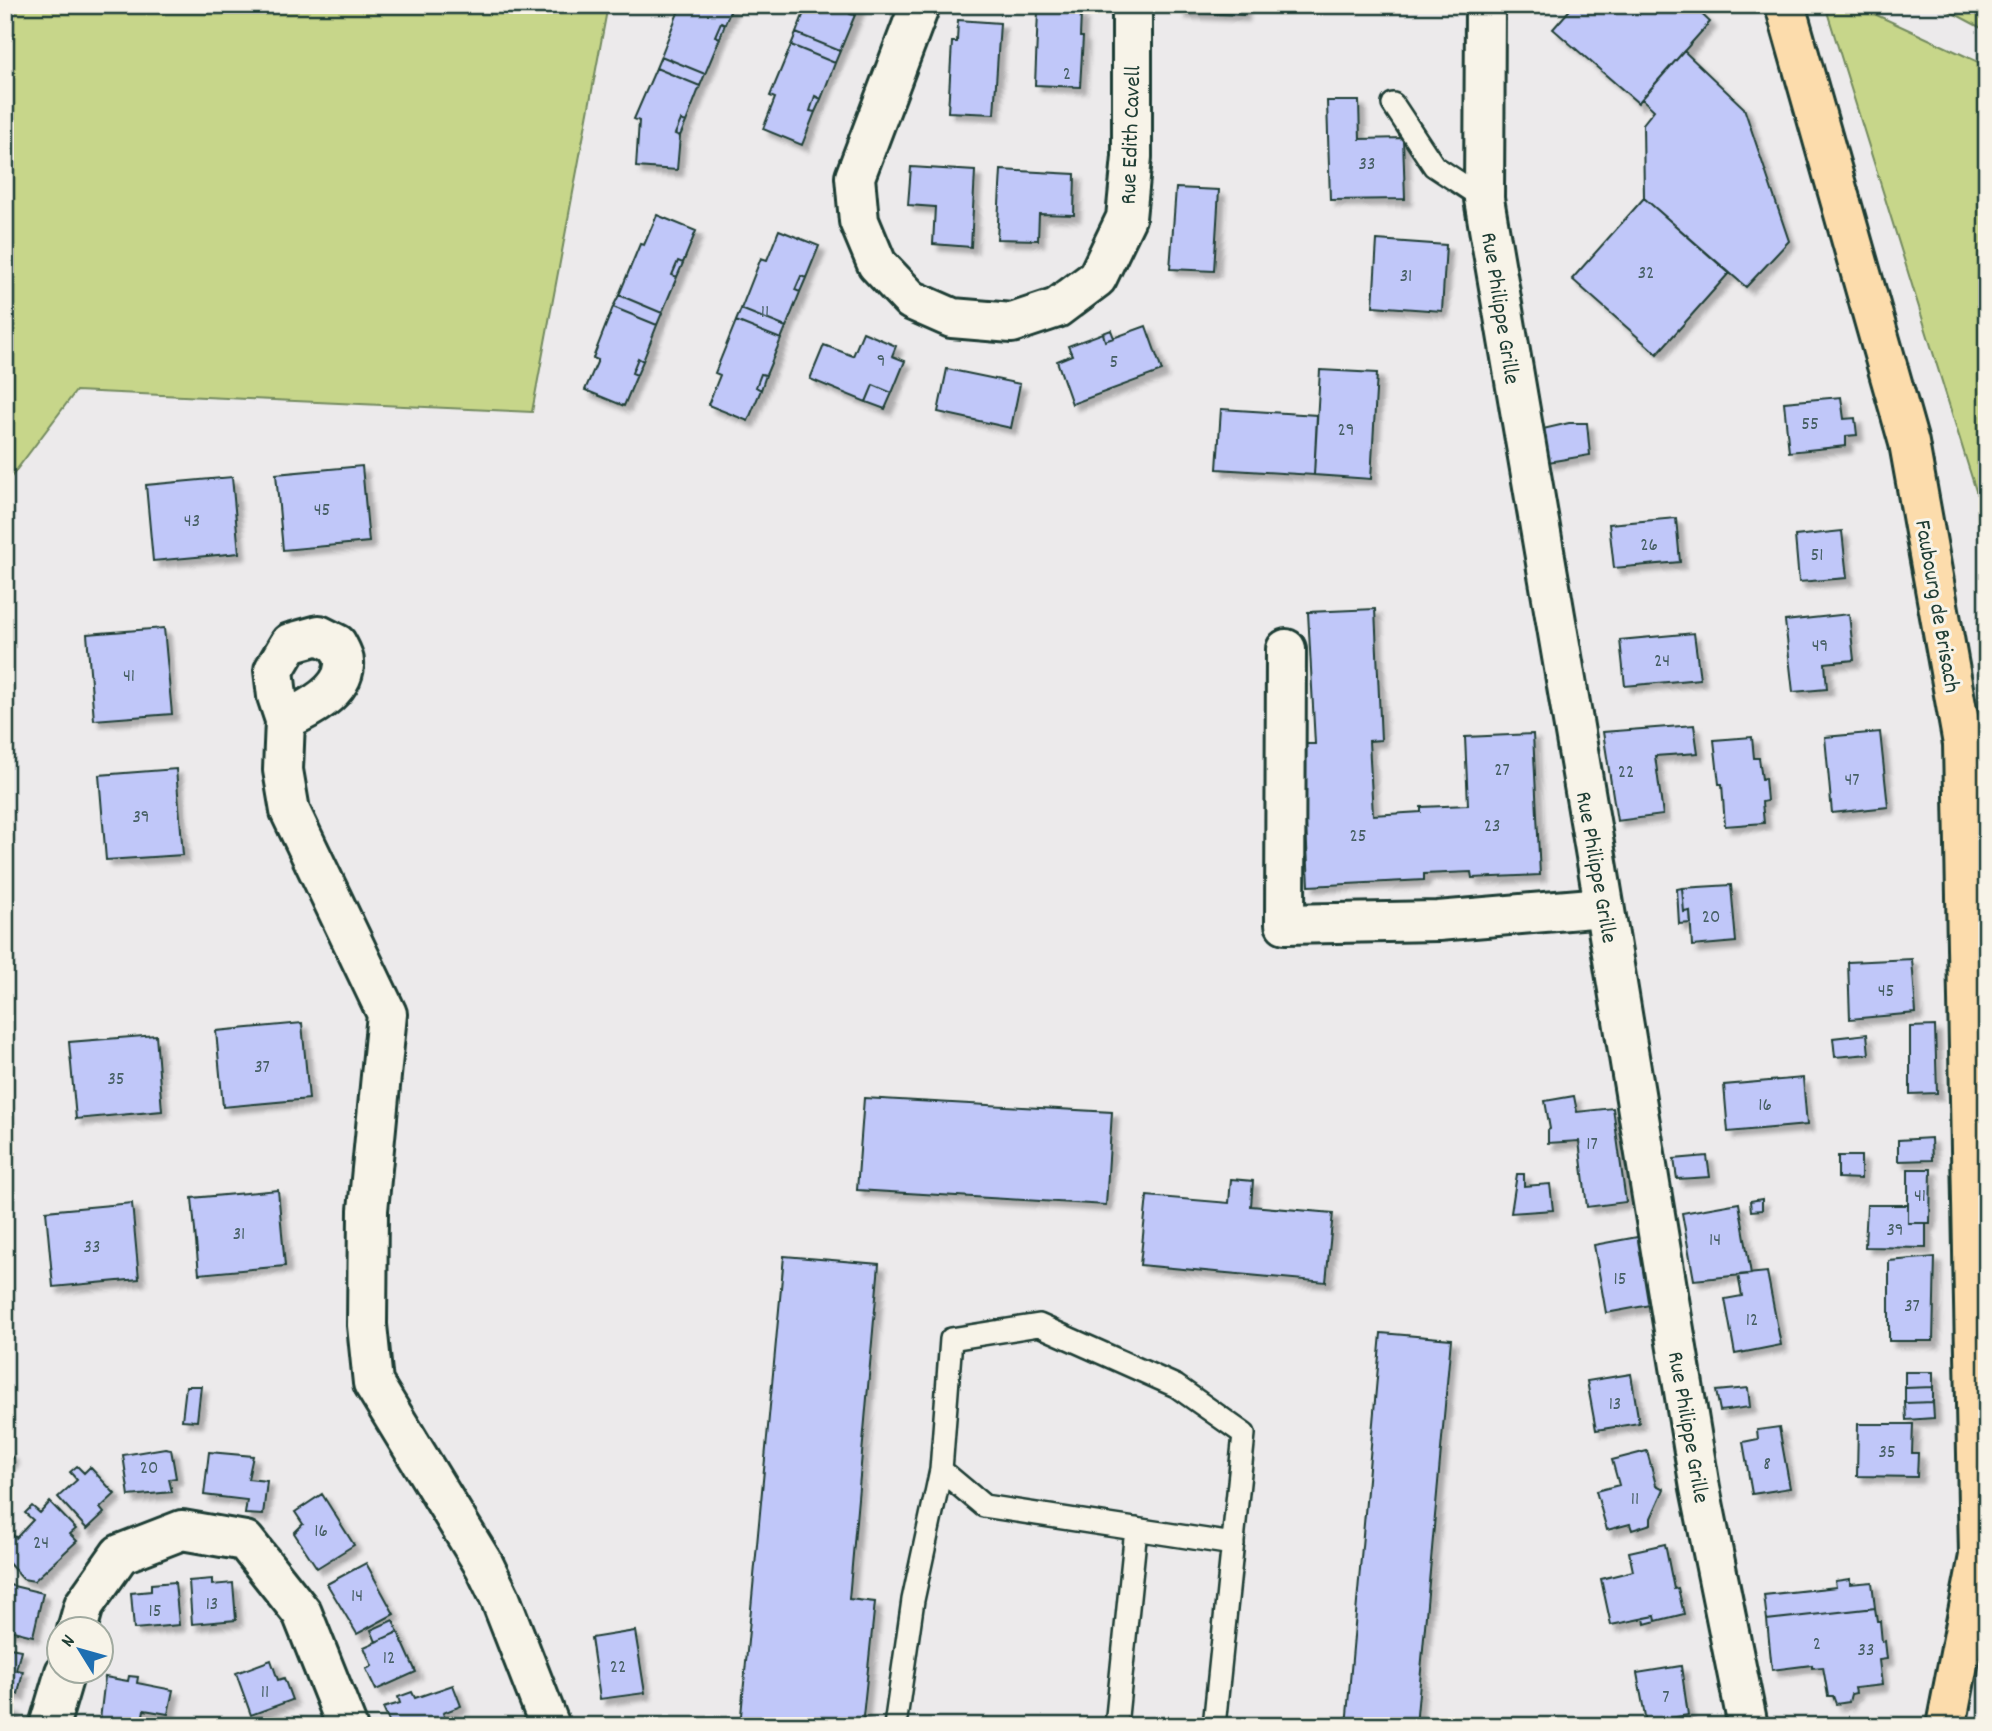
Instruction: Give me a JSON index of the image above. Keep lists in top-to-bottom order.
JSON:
{
  "streets": {
    "main road": ["Faubourg de Brisach"],
    "street": ["Rue Edith Cavell", "Rue Philippe Grille"]
  },
  "house_numbers": [
    "2",
    "33",
    "32",
    "31",
    "11",
    "9",
    "5",
    "55",
    "29",
    "45",
    "43",
    "26",
    "51",
    "49",
    "24",
    "41",
    "27",
    "22",
    "47",
    "39",
    "23",
    "25",
    "20",
    "45",
    "37",
    "35",
    "16",
    "17",
    "41",
    "39",
    "31",
    "14",
    "33",
    "15",
    "37",
    "12",
    "13",
    "35",
    "8",
    "20",
    "11",
    "16",
    "24",
    "14",
    "13",
    "15",
    "2",
    "33",
    "12",
    "22",
    "11",
    "7"
  ],
  "north": "top left"
}
